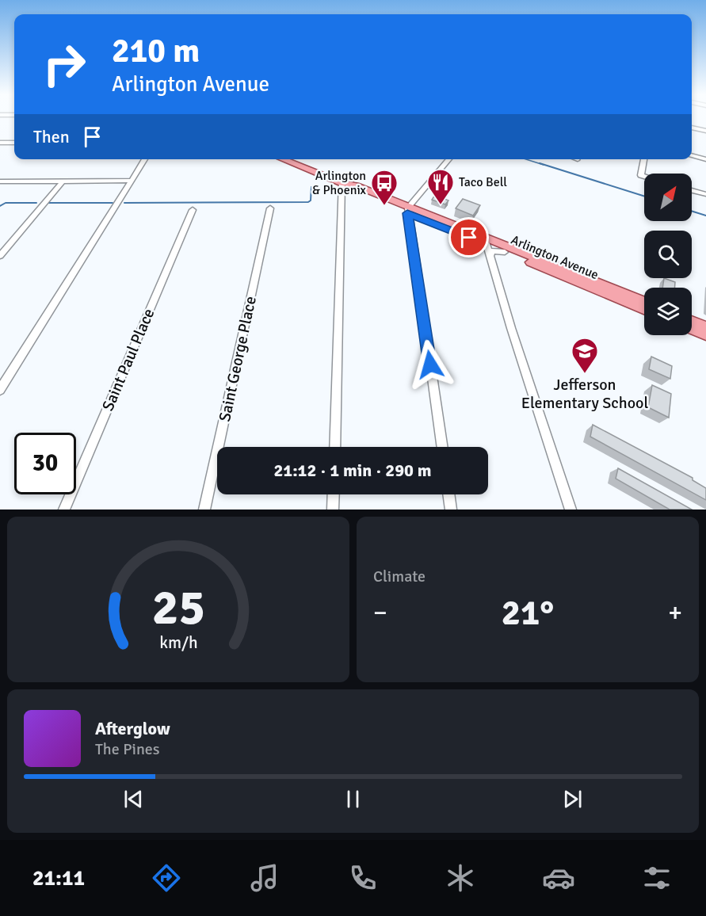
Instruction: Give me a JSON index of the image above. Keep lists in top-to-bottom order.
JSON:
{
  "streets": {
    "main road": ["Arlington Avenue"],
    "street": ["Saint George Place", "Saint Paul Place"]
  },
  "places": {
    "restaurant": ["Taco Bell"],
    "bus stop": ["Arlington & Phoenix"],
    "school or university": ["Jefferson Elementary School"]
  },
  "north": "top right",
  "page": {
    "turn": ["210 m", "Arlington Avenue"],
    "then": "Then",
    "limit": "30",
    "trip": "21:12 · 1 min · 290 m",
    "tile": "Climate",
    "heat": ["−", "21°", "+"],
    "song": ["Afterglow", "The Pines"],
    "tabs": "21:11",
    "gauge": ["25", "km/h"]
  }
}
